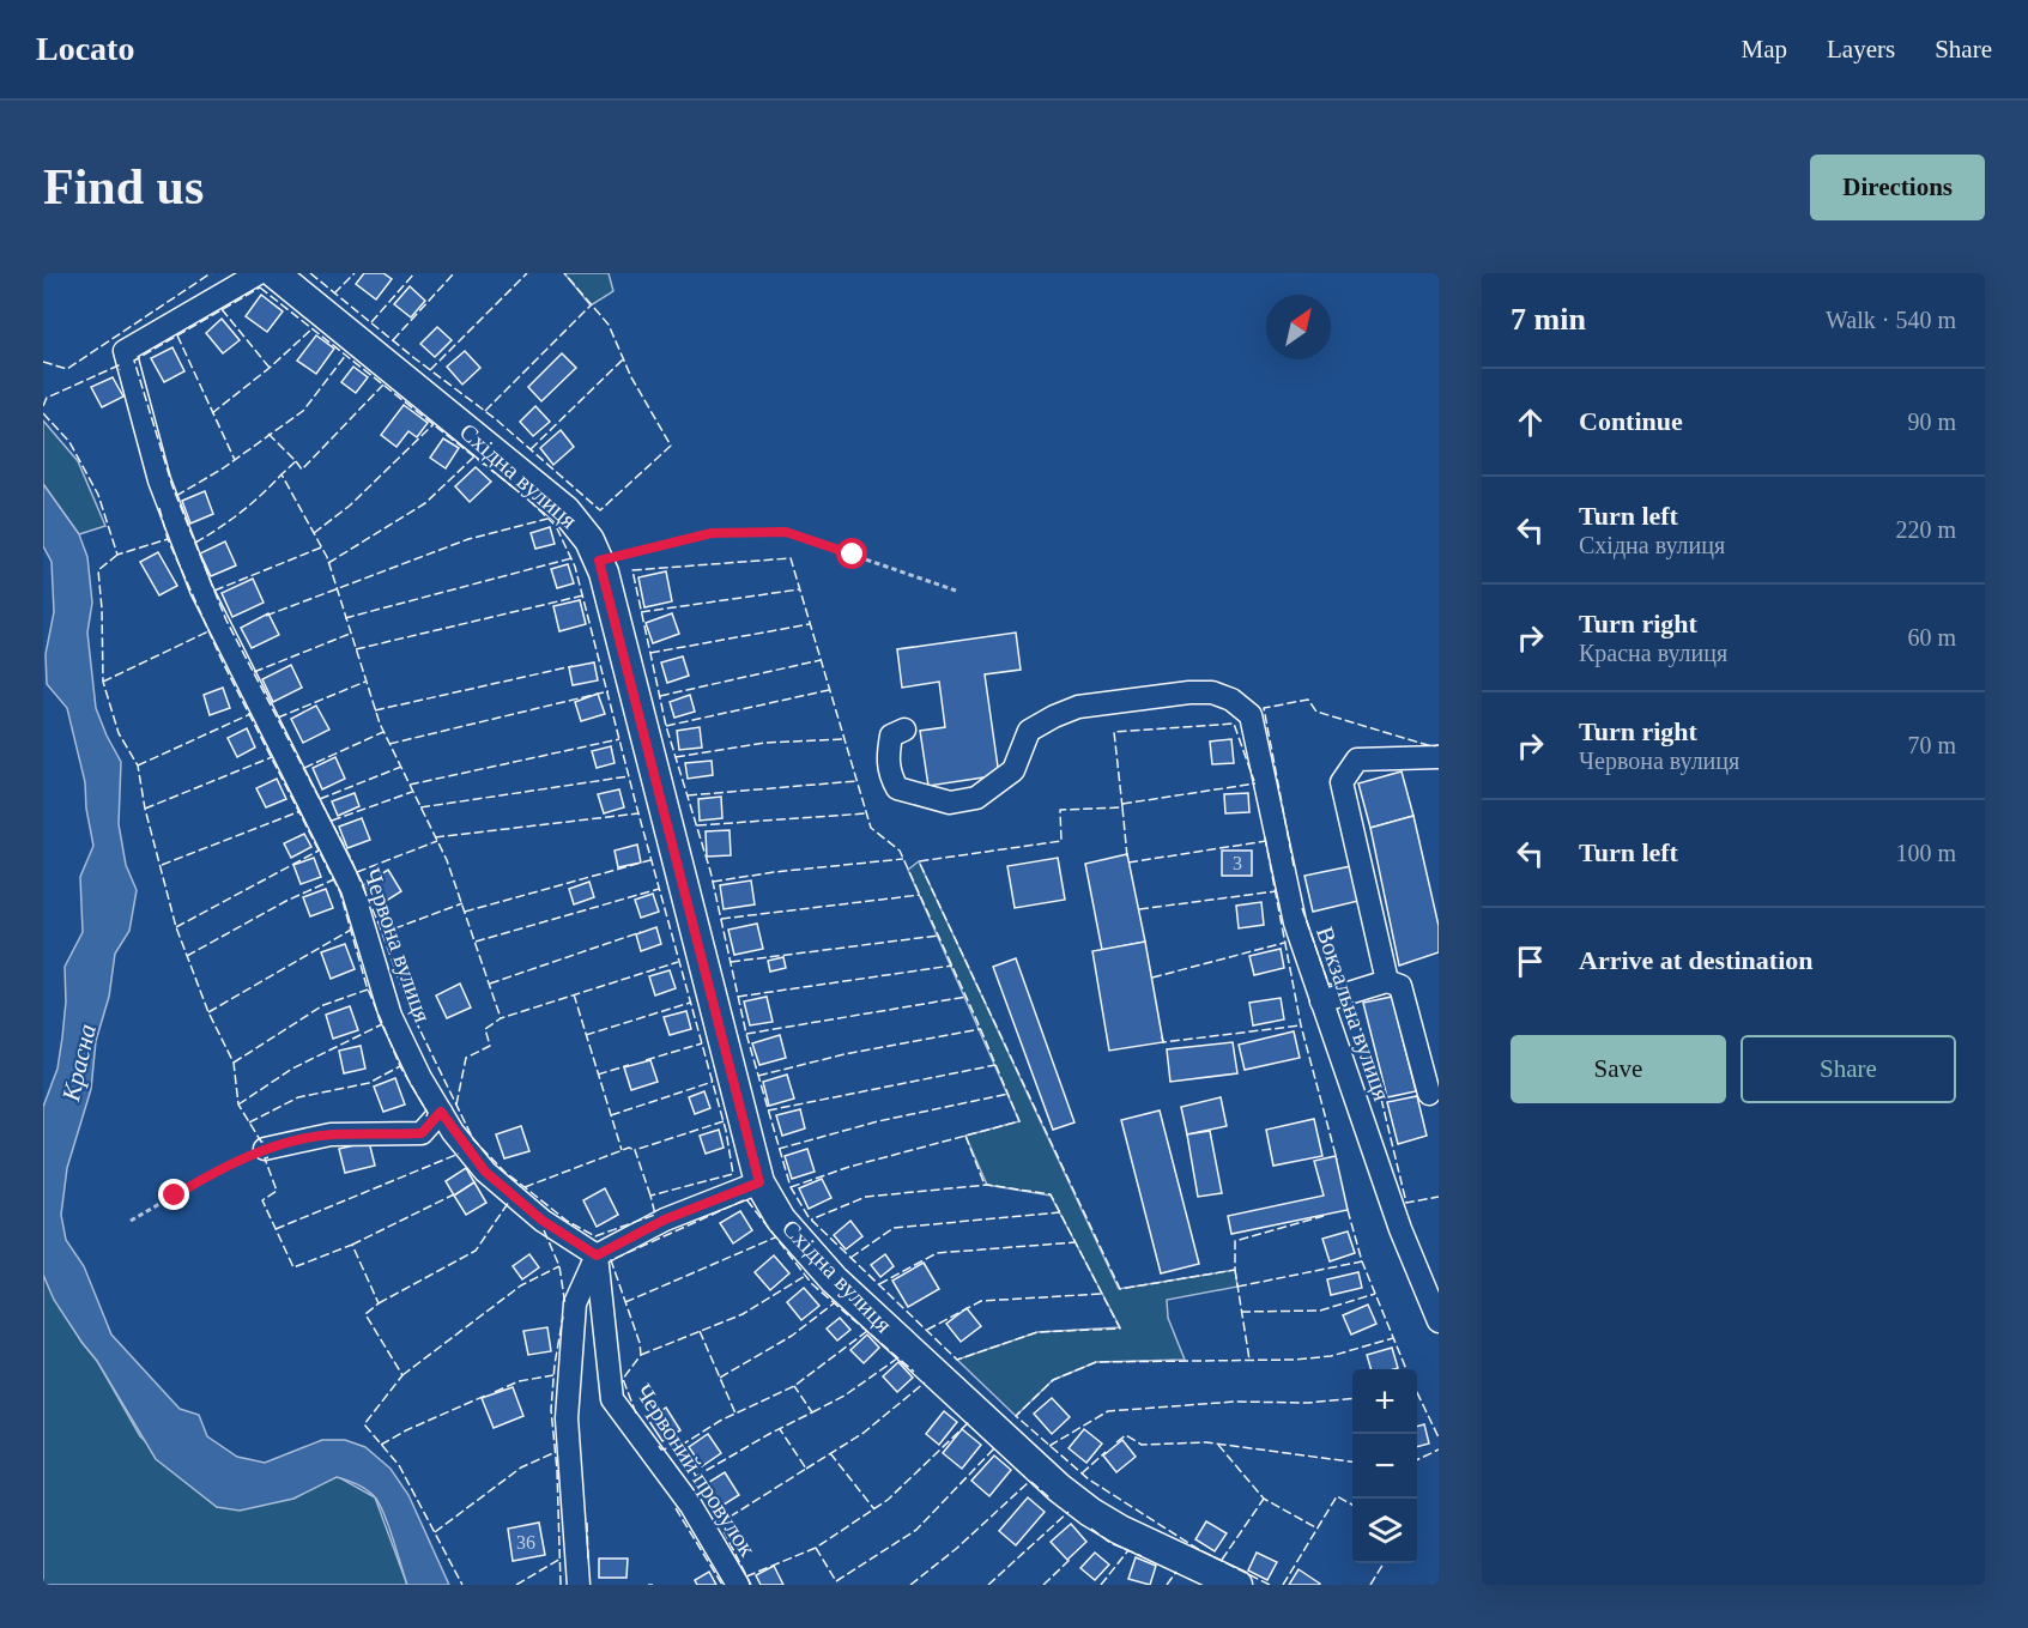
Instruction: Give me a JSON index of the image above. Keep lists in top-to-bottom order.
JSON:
{
  "streets": {
    "main road": ["Східна вулиця"],
    "street": ["Червона вулиця", "Вокзальна вулиця", "Червоний провулок"]
  },
  "crossings": [
    ["Червона вулиця", "Червоний провулок"]
  ],
  "water": ["Красна"],
  "house_numbers": ["3", "36"],
  "north": "top right",
  "page": {
    "header": "Locato",
    "nav": ["Map", "Layers", "Share"],
    "buttons": [
      "Directions",
      ["Save", "Share"]
    ],
    "title": "Find us",
    "heading": ["7 min", "Walk · 540 m"],
    "list": [
      ["Continue", "90 m"],
      ["Turn left", "Східна вулиця", "220 m"],
      ["Turn right", "Красна вулиця", "60 m"],
      ["Turn right", "Червона вулиця", "70 m"],
      ["Turn left", "100 m"],
      "Arrive at destination"
    ],
    "map_buttons": ["+", "−"]
  }
}
